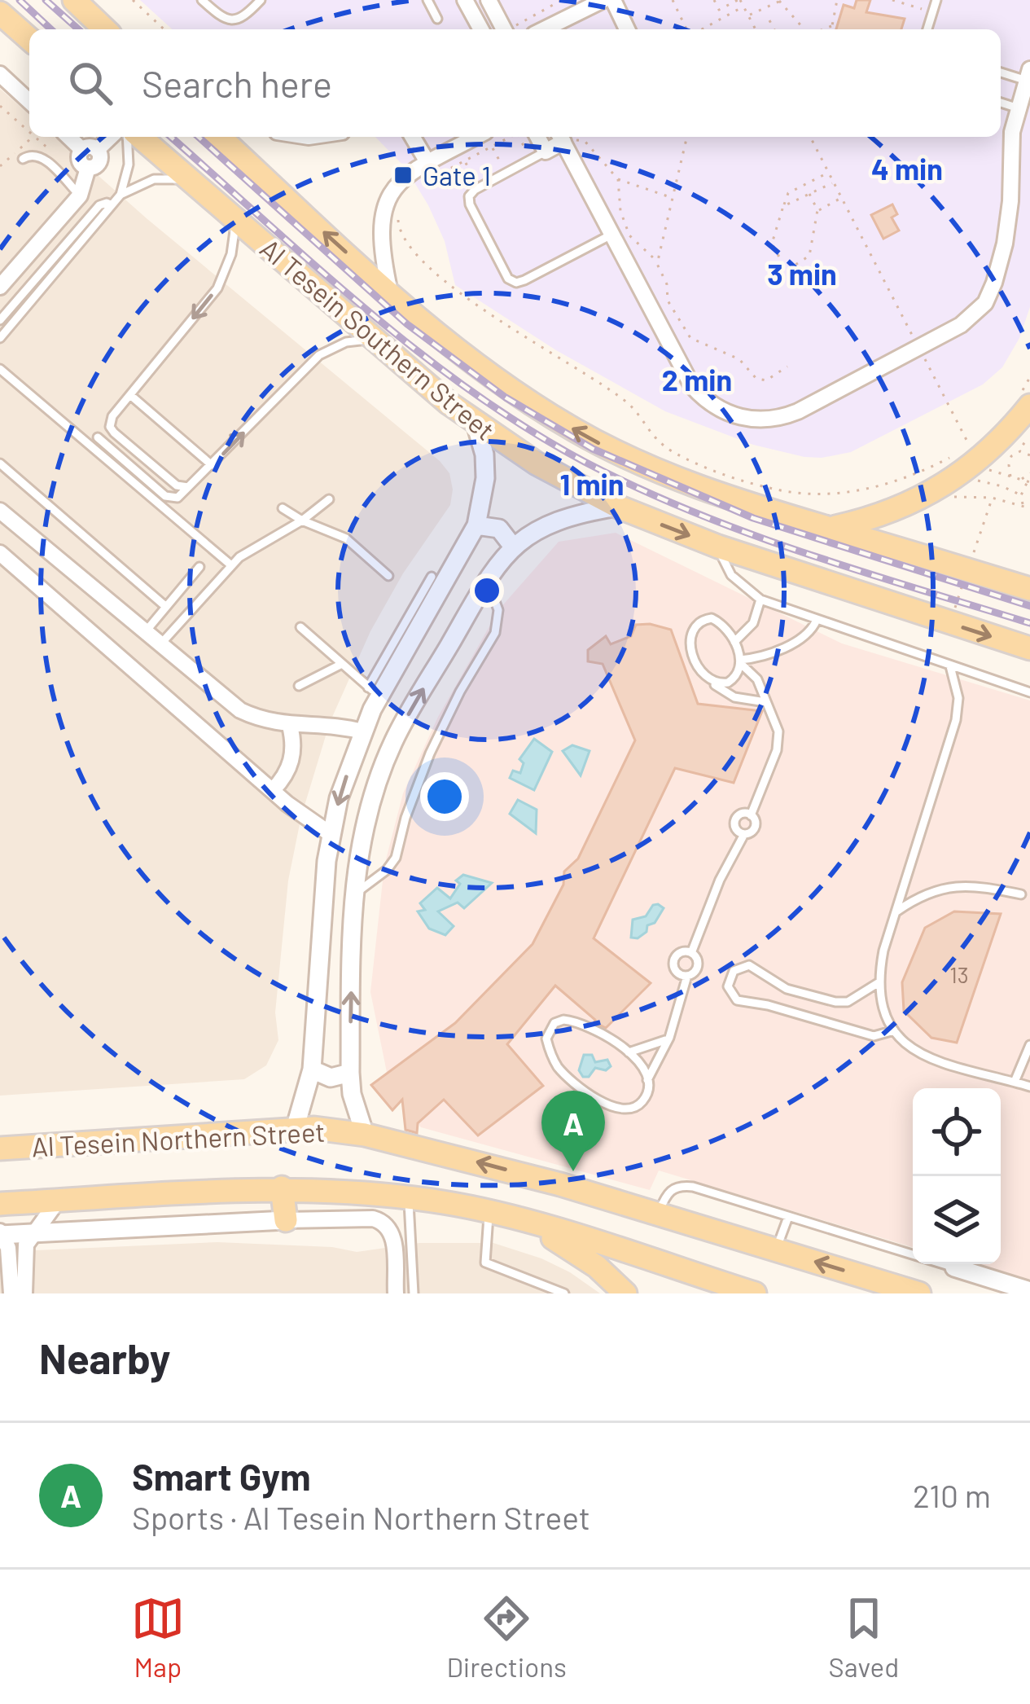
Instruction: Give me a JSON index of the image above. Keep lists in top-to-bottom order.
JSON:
{
  "streets": {
    "main road": ["Al Tesein Southern Street", "Al Tesein Northern Street"]
  },
  "places": {
    "transit": ["Gate 1"]
  },
  "house_numbers": ["13"],
  "page": {
    "search": "Search here",
    "pins": "A",
    "heading": "Nearby",
    "list": [
      {
        "mark": "A",
        "name": "Smart Gym",
        "note": "Sports · Al Tesein Northern Street",
        "value": "210 m"
      }
    ],
    "nav": ["Map", "Directions", "Saved"]
  },
  "rings": [
    "4 min",
    "3 min",
    "2 min",
    "1 min"
  ]
}
